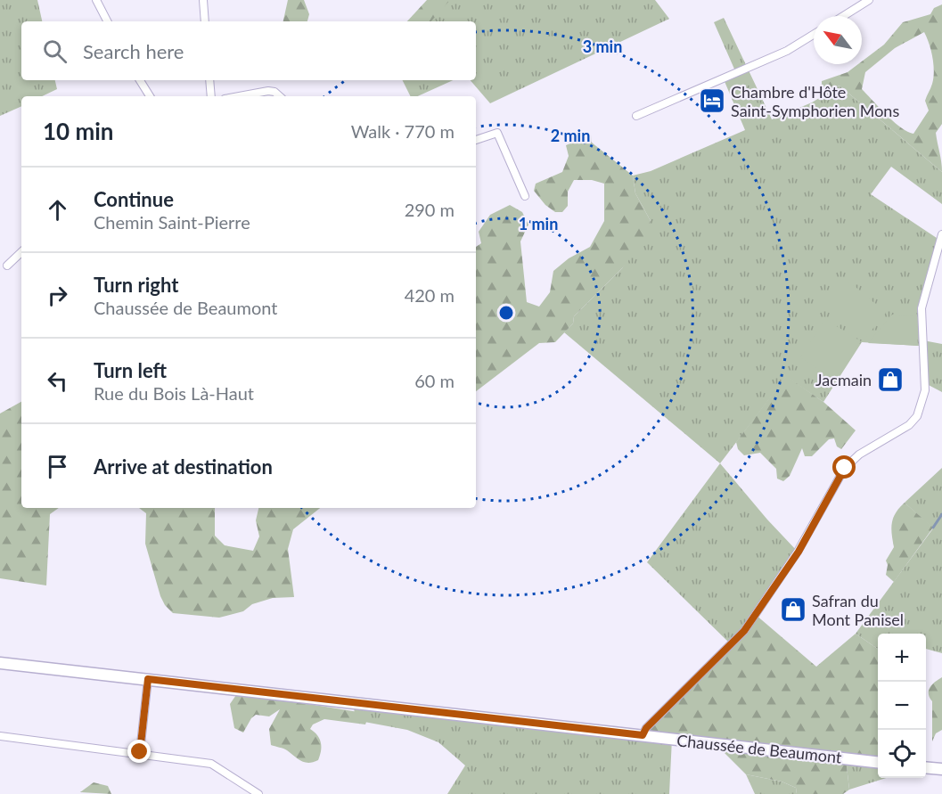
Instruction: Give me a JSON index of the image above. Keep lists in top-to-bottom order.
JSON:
{
  "streets": {
    "main road": ["Chaussée de Beaumont"]
  },
  "places": {
    "hotel": ["Chambre d'Hôte Saint-Symphorien Mons"],
    "shop": ["Jacmain", "Safran du Mont Panisel"]
  },
  "north": "top left",
  "page": {
    "search": "Search here",
    "heading": ["10 min", "Walk · 770 m"],
    "list": [
      ["Continue", "Chemin Saint-Pierre", "290 m"],
      ["Turn right", "Chaussée de Beaumont", "420 m"],
      ["Turn left", "Rue du Bois Là-Haut", "60 m"],
      "Arrive at destination"
    ],
    "map_buttons": ["+", "−"]
  },
  "rings": ["3 min", "2 min", "1 min"]
}
